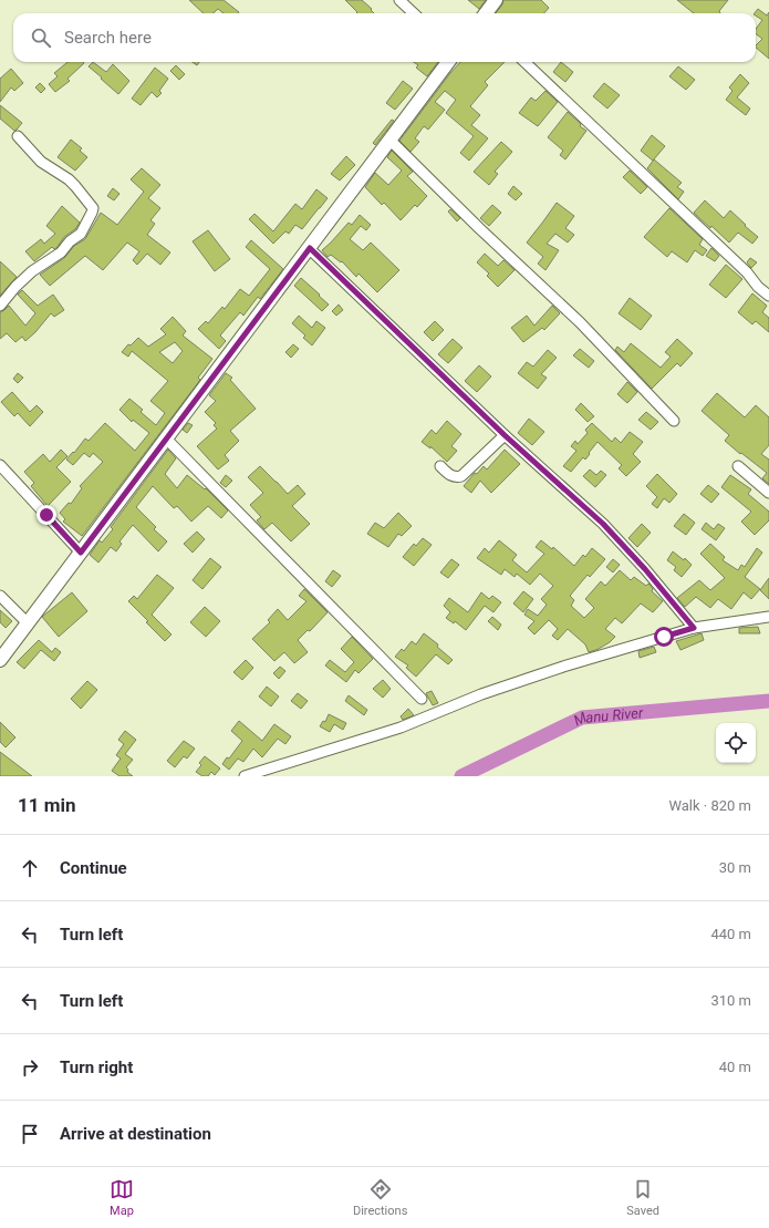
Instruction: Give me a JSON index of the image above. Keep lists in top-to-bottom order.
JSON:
{
  "water": ["Manu River"],
  "page": {
    "search": "Search here",
    "heading": ["11 min", "Walk · 820 m"],
    "list": [
      ["Continue", "30 m"],
      ["Turn left", "440 m"],
      ["Turn left", "310 m"],
      ["Turn right", "40 m"],
      "Arrive at destination"
    ],
    "nav": ["Map", "Directions", "Saved"]
  }
}
